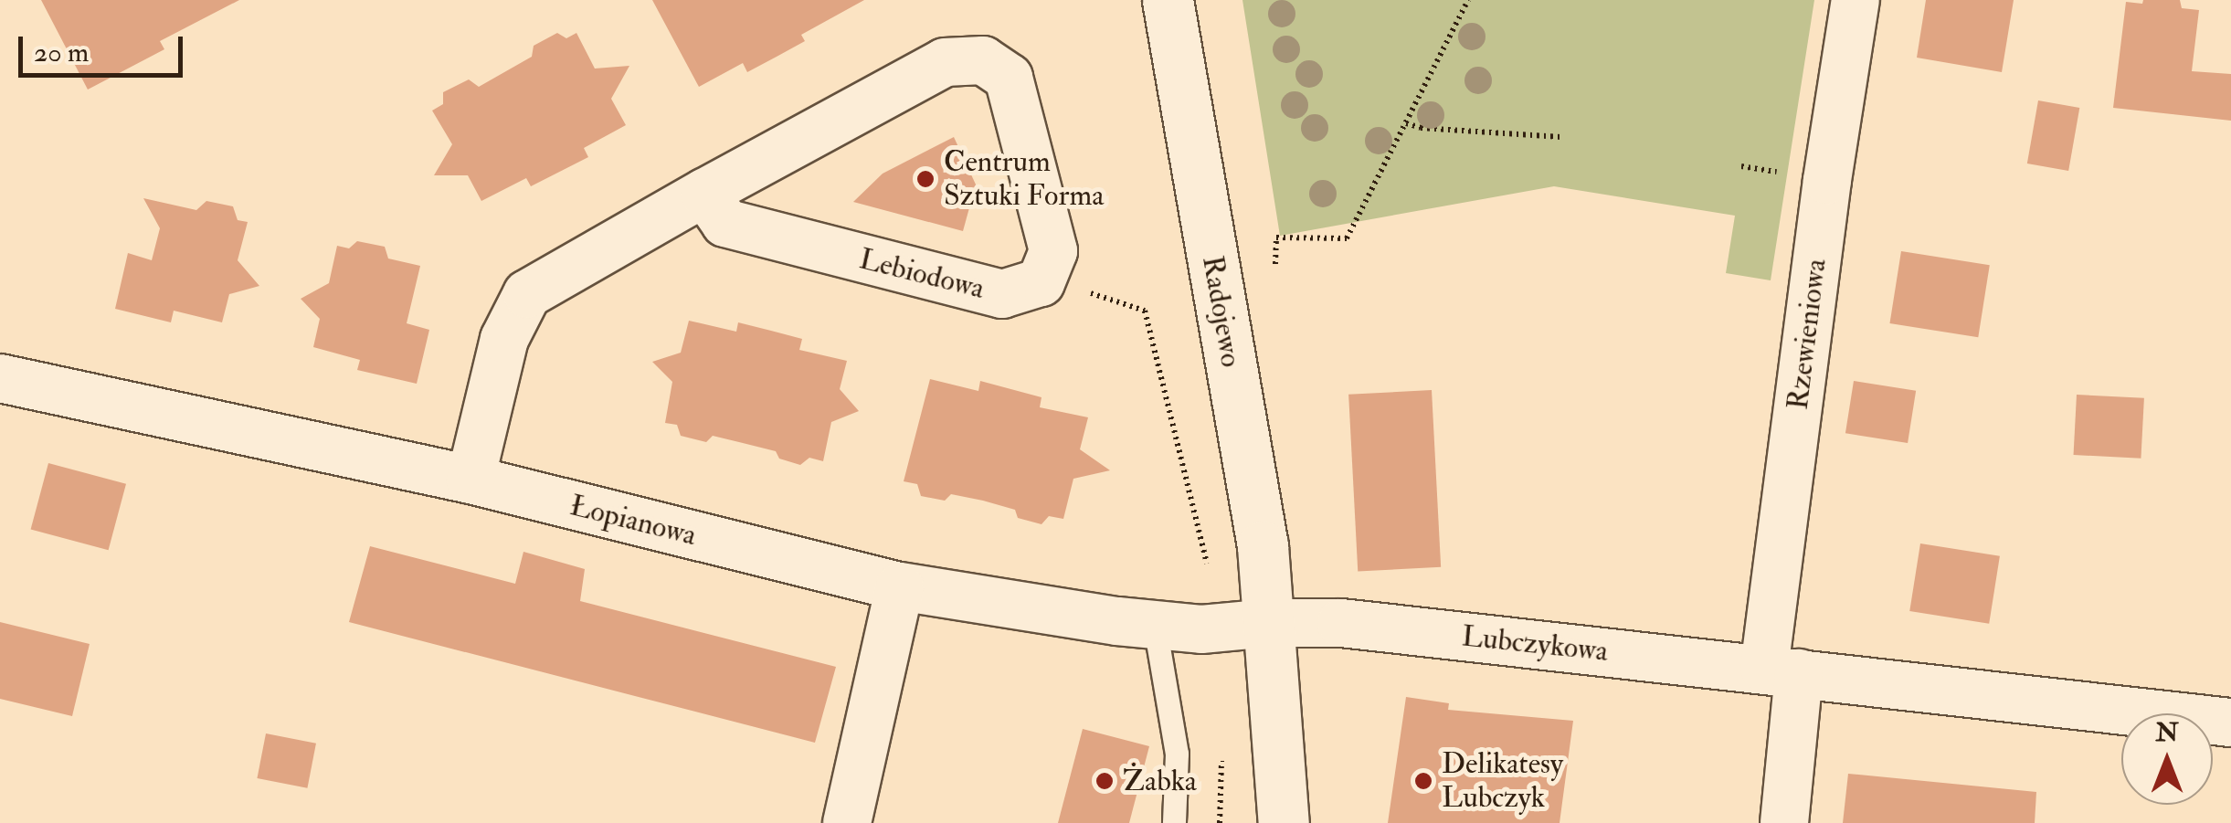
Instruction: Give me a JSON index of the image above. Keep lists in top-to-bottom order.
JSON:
{
  "streets": {
    "street": [
      "Lebiodowa",
      "Radojewo",
      "Rzewieniowa",
      "Łopianowa",
      "Lubczykowa"
    ]
  },
  "crossings": [
    ["Radojewo", "Łopianowa"],
    ["Radojewo", "Lubczykowa"],
    ["Rzewieniowa", "Lubczykowa"],
    ["Łopianowa", "Lubczykowa"]
  ],
  "places": ["Centrum Sztuki Forma", "Żabka", "Delikatesy Lubczyk"],
  "scale_bar": "20 m",
  "north": "top"
}
